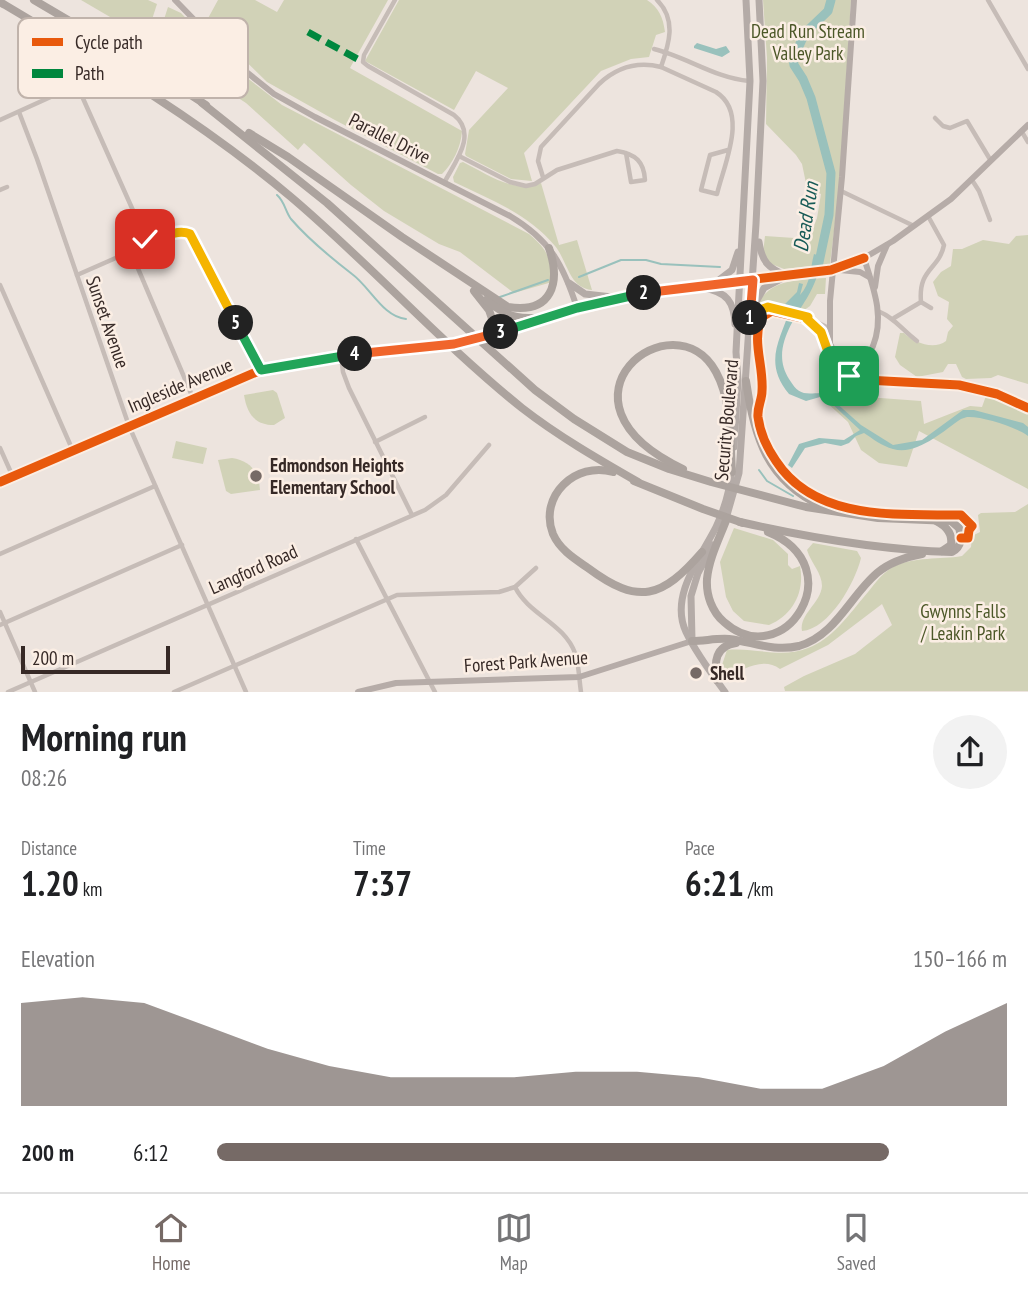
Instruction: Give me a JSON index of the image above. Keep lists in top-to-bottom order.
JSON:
{
  "streets": {
    "main road": ["Ingleside Avenue", "Security Boulevard"],
    "street": [
      "Parallel Drive",
      "Sunset Avenue",
      "Langford Road",
      "Forest Park Avenue"
    ]
  },
  "crossings": [
    ["Parallel Drive", "Ingleside Avenue"],
    ["Sunset Avenue", "Ingleside Avenue"],
    ["Sunset Avenue", "Langford Road"],
    ["Ingleside Avenue", "Security Boulevard"],
    ["Security Boulevard", "Forest Park Avenue"]
  ],
  "water": ["Dead Run"],
  "parks": ["Dead Run Stream Valley Park", "Gwynns Falls / Leakin Park"],
  "places": ["Edmondson Heights Elementary School", "Shell"],
  "legend": ["Cycle path", "Path"],
  "scale_bar": "200 m",
  "page": {
    "pins": [
      "2",
      "1",
      "5",
      "3",
      "4"
    ],
    "scale": "200 m",
    "heading": ["Morning run", "08:26"],
    "stats": [
      ["Distance", "1.20 km"],
      ["Time", "7:37"],
      ["Pace", "6:21 /km"]
    ],
    "chart": ["Elevation", "150–166 m"],
    "list": [
      {
        "name": "200 m",
        "note": "6:12"
      }
    ],
    "tabs": ["Home", "Map", "Saved"]
  }
}
